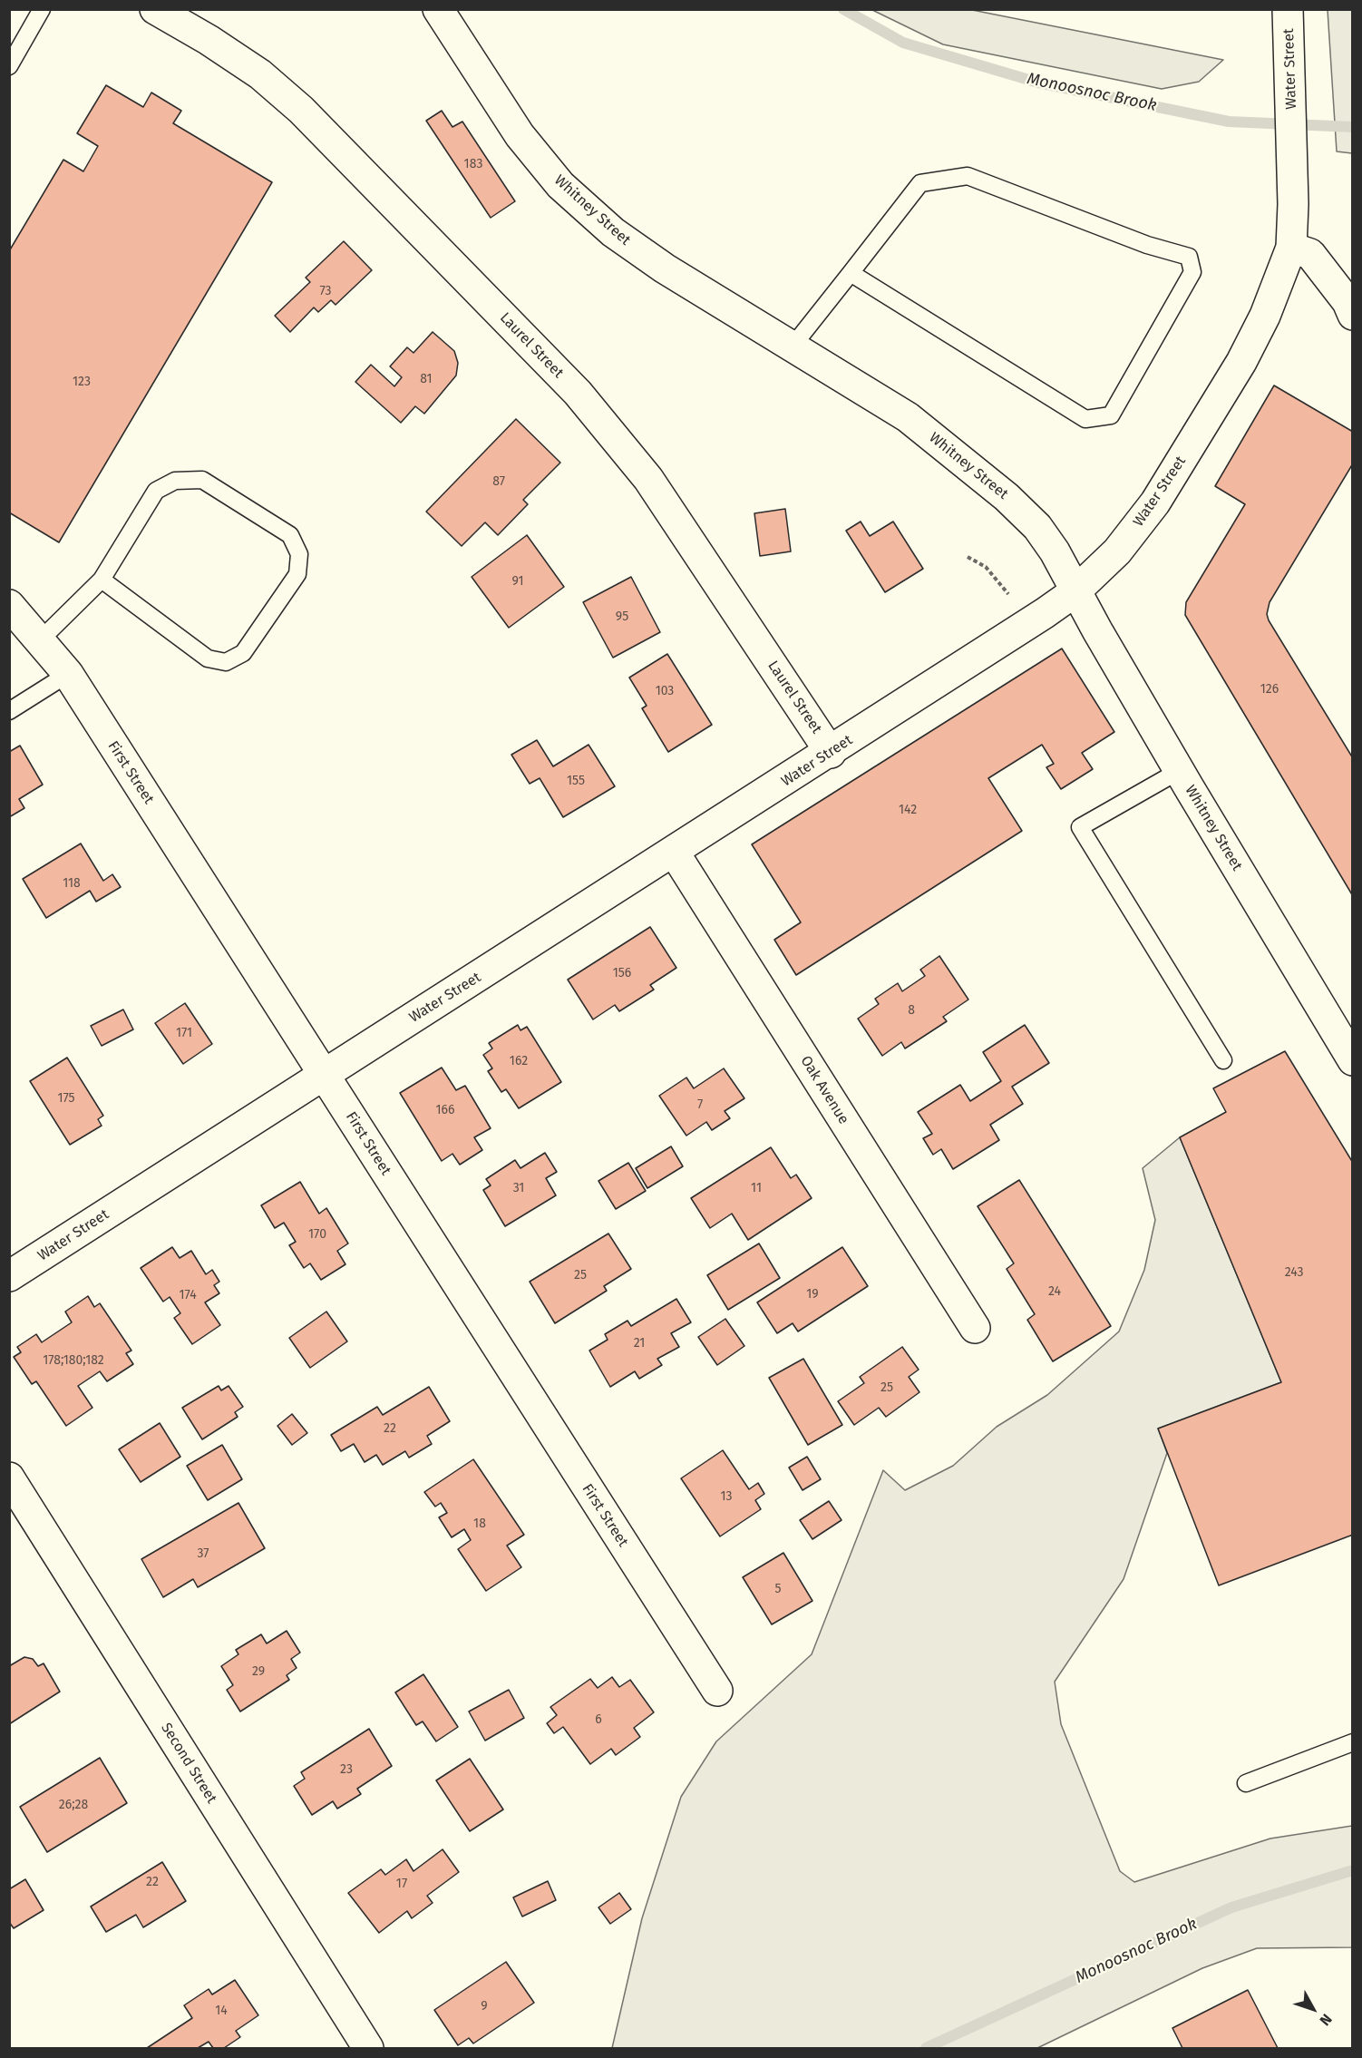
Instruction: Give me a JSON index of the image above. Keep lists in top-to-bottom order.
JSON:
{
  "streets": {
    "street": [
      "Water Street",
      "Whitney Street",
      "Laurel Street",
      "First Street",
      "Oak Avenue",
      "Second Street"
    ]
  },
  "crossings": [
    ["Water Street", "Whitney Street"],
    ["Water Street", "Laurel Street"],
    ["Water Street", "First Street"],
    ["Water Street", "Oak Avenue"]
  ],
  "water": ["Monoosnoc Brook"],
  "house_numbers": [
    "183",
    "73",
    "81",
    "123",
    "87",
    "91",
    "95",
    "126",
    "103",
    "155",
    "142",
    "118",
    "156",
    "8",
    "171",
    "162",
    "175",
    "7",
    "166",
    "31",
    "11",
    "170",
    "243",
    "25",
    "24",
    "19",
    "174",
    "21",
    "178;180;182",
    "25",
    "22",
    "13",
    "18",
    "37",
    "5",
    "29",
    "6",
    "23",
    "26;28",
    "22",
    "17",
    "9",
    "14"
  ],
  "north": "bottom right"
}
